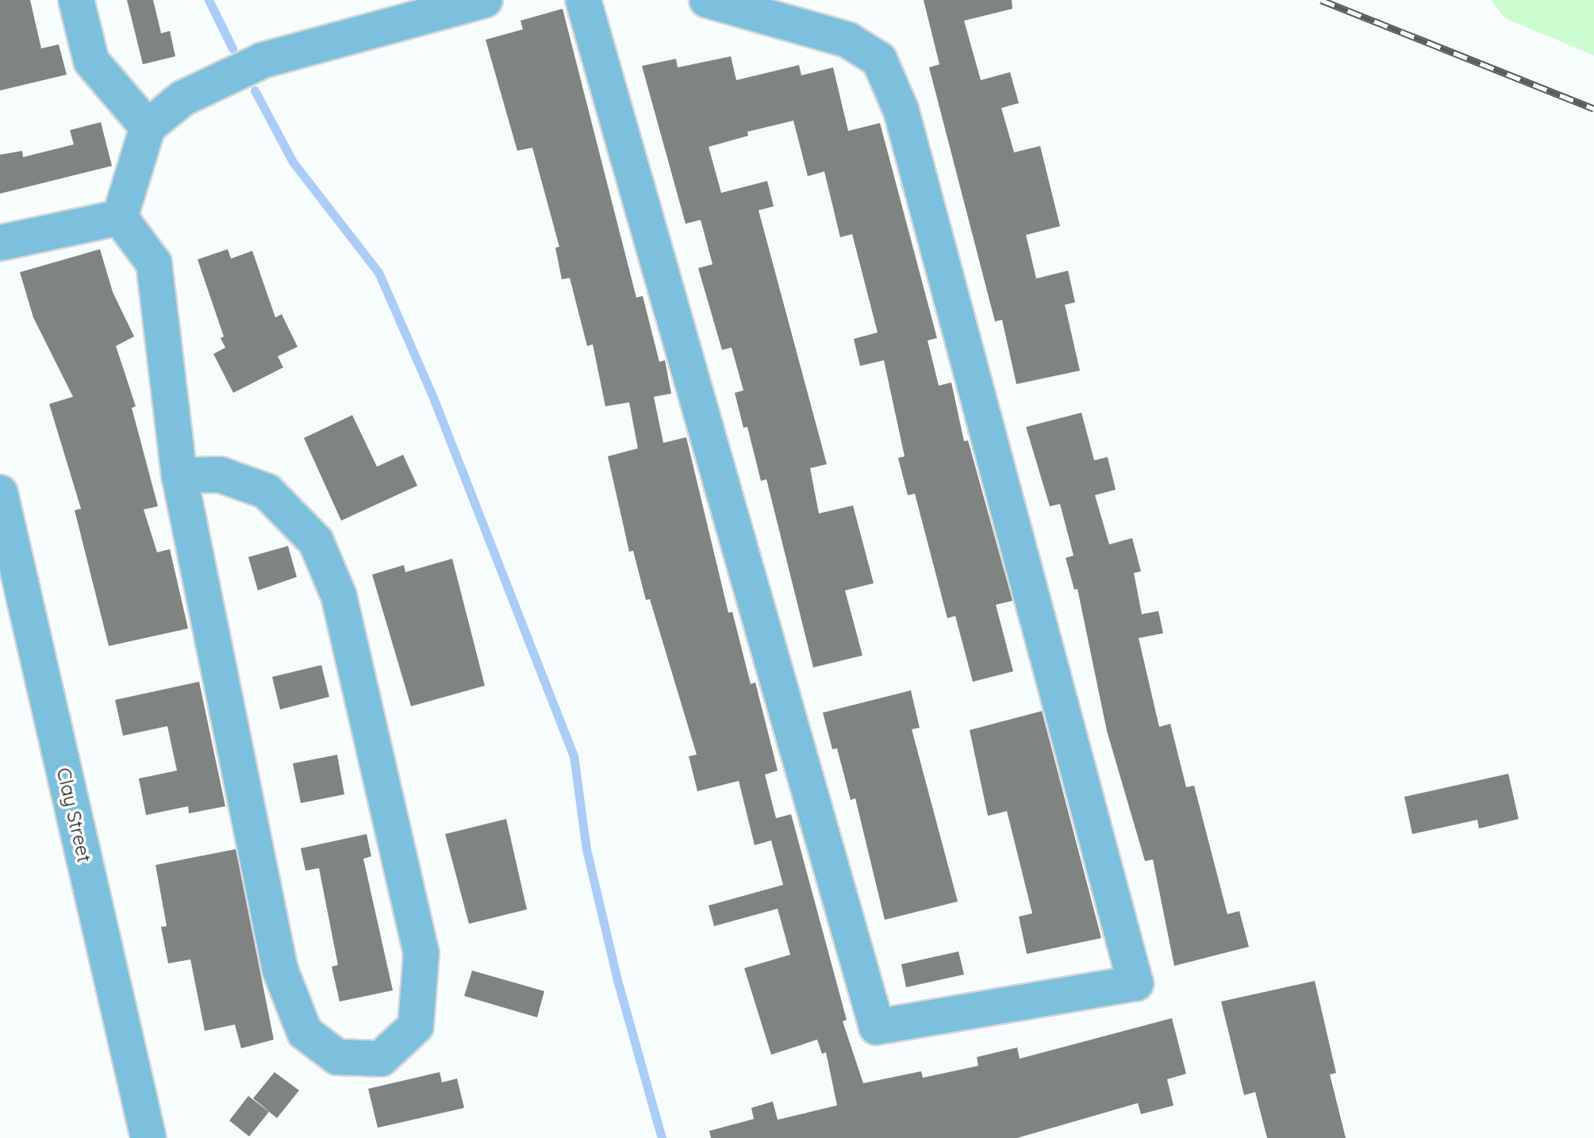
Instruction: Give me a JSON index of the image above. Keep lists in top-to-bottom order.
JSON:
{
  "streets": {
    "street": ["Clay Street"]
  }
}
